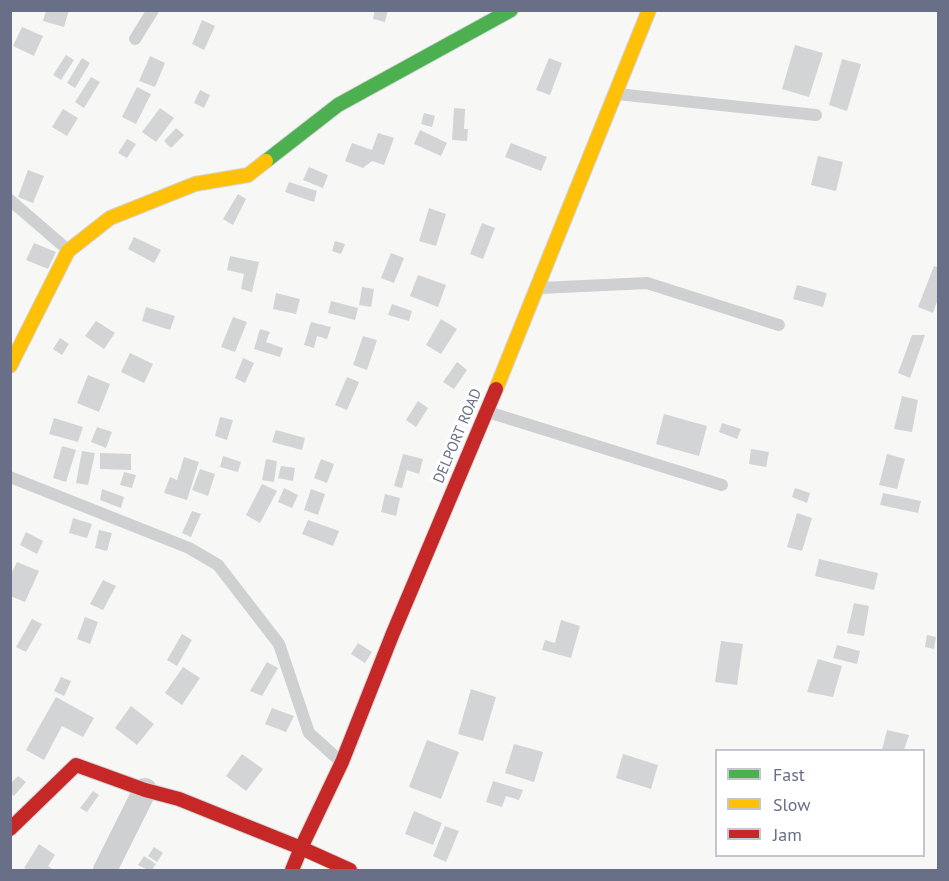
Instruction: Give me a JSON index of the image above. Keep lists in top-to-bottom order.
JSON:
{
  "streets": {
    "street": ["DELPORT ROAD"]
  },
  "legend": ["Fast", "Slow", "Jam"]
}
